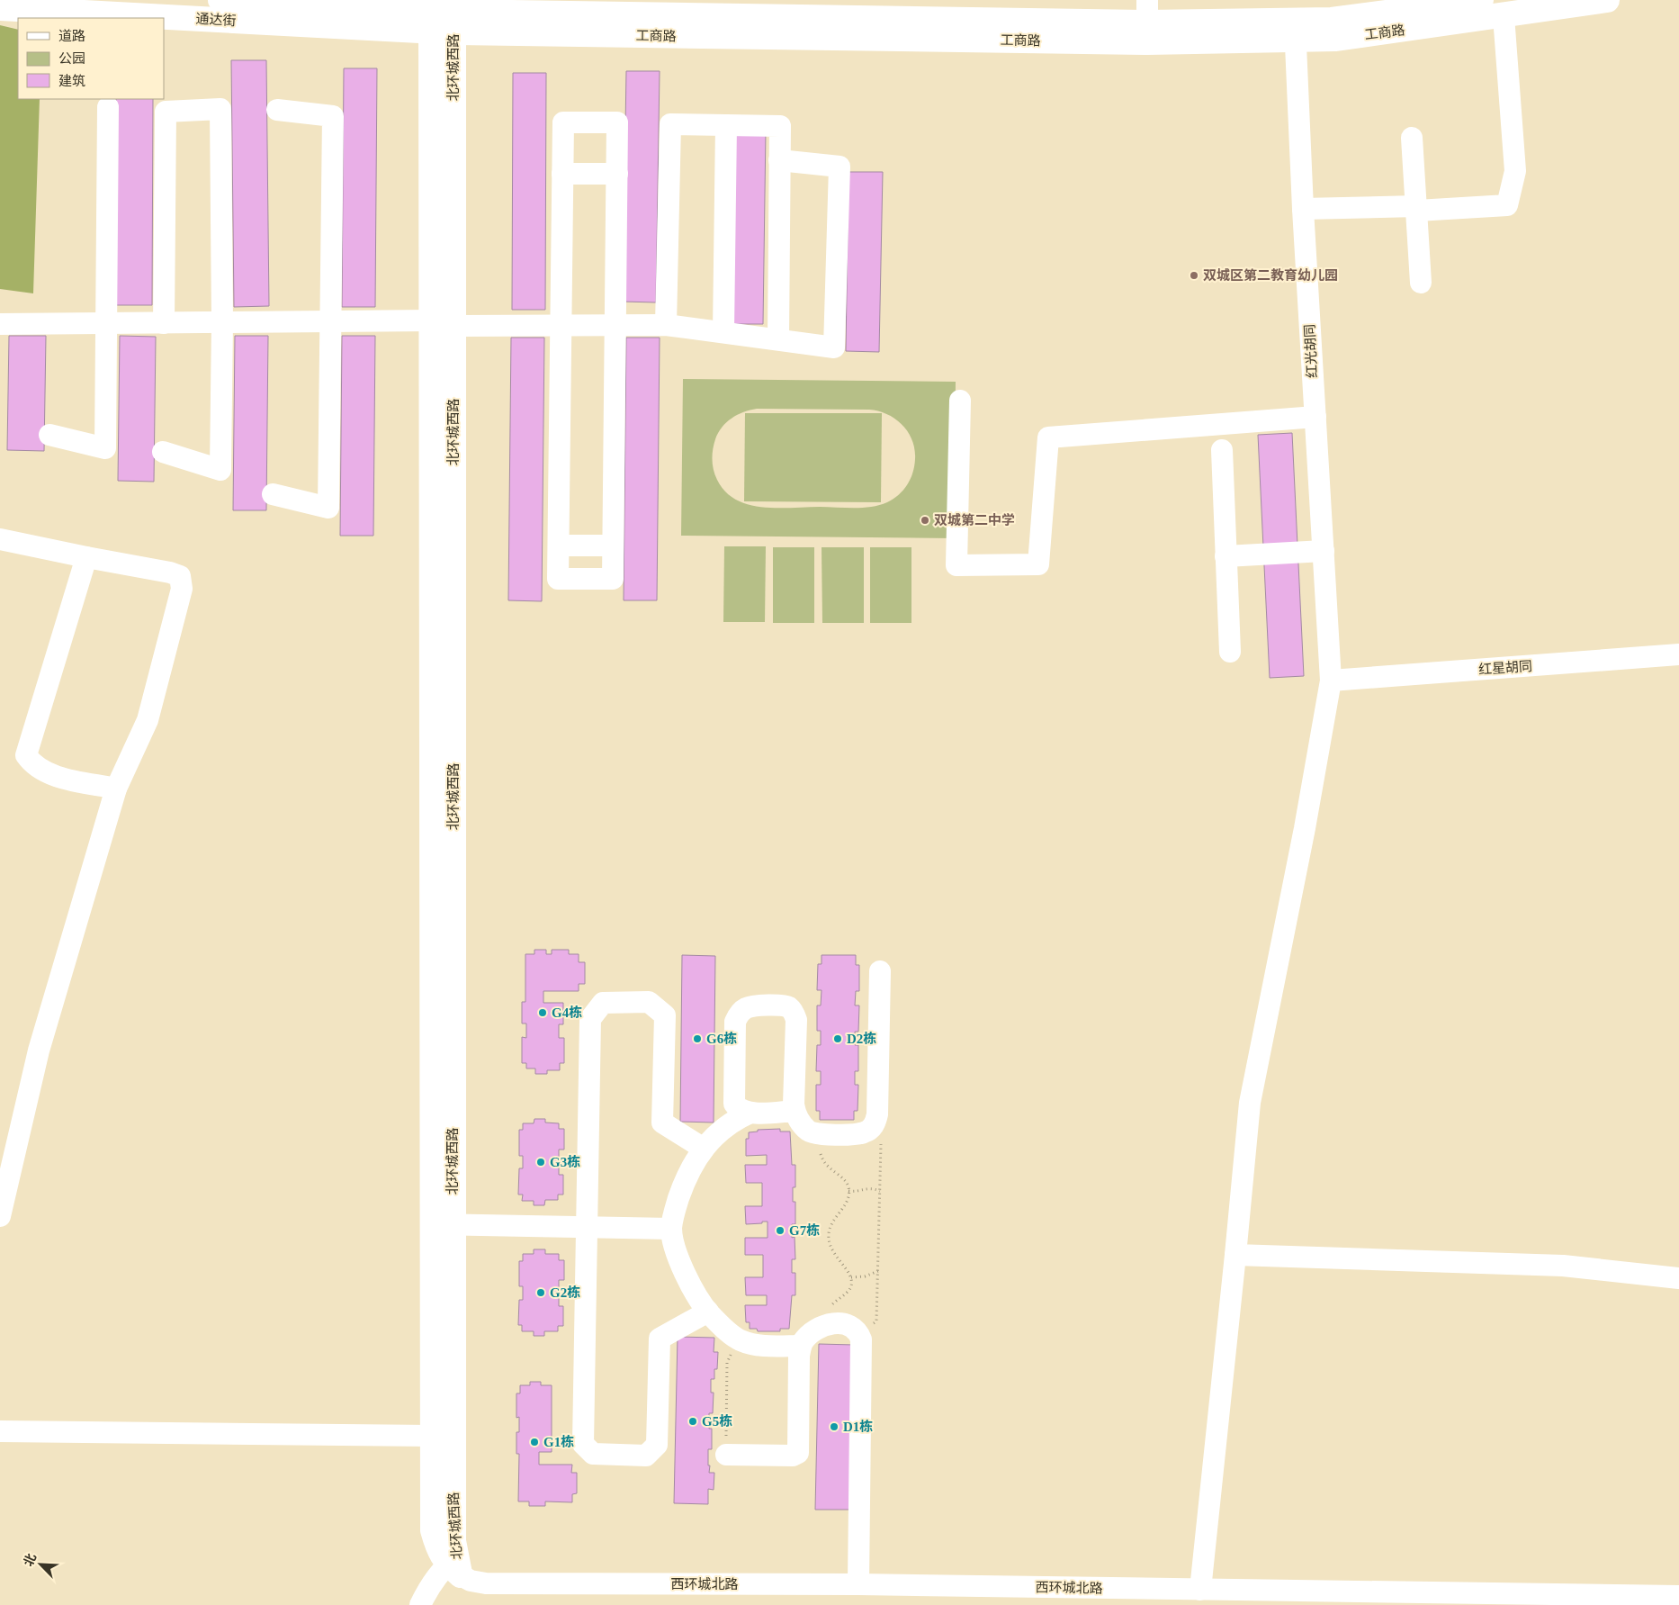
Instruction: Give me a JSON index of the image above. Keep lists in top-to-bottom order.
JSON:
{
  "streets": {
    "main road": ["通达街", "工商路", "北环城西路"],
    "street": ["红光胡同", "红星胡同", "西环城北路"]
  },
  "crossings": [
    ["通达街", "工商路"],
    ["通达街", "北环城西路"],
    ["工商路", "北环城西路"],
    ["工商路", "红光胡同"],
    ["北环城西路", "西环城北路"],
    ["红光胡同", "红星胡同"],
    ["红光胡同", "西环城北路"]
  ],
  "places": [
    "双城区第二教育幼儿园",
    "双城第二中学",
    "G4栋",
    "G6栋",
    "D2栋",
    "G3栋",
    "G7栋",
    "G2栋",
    "G5栋",
    "D1栋",
    "G1栋"
  ],
  "legend": ["道路", "公园", "建筑"],
  "north": "top left"
}
